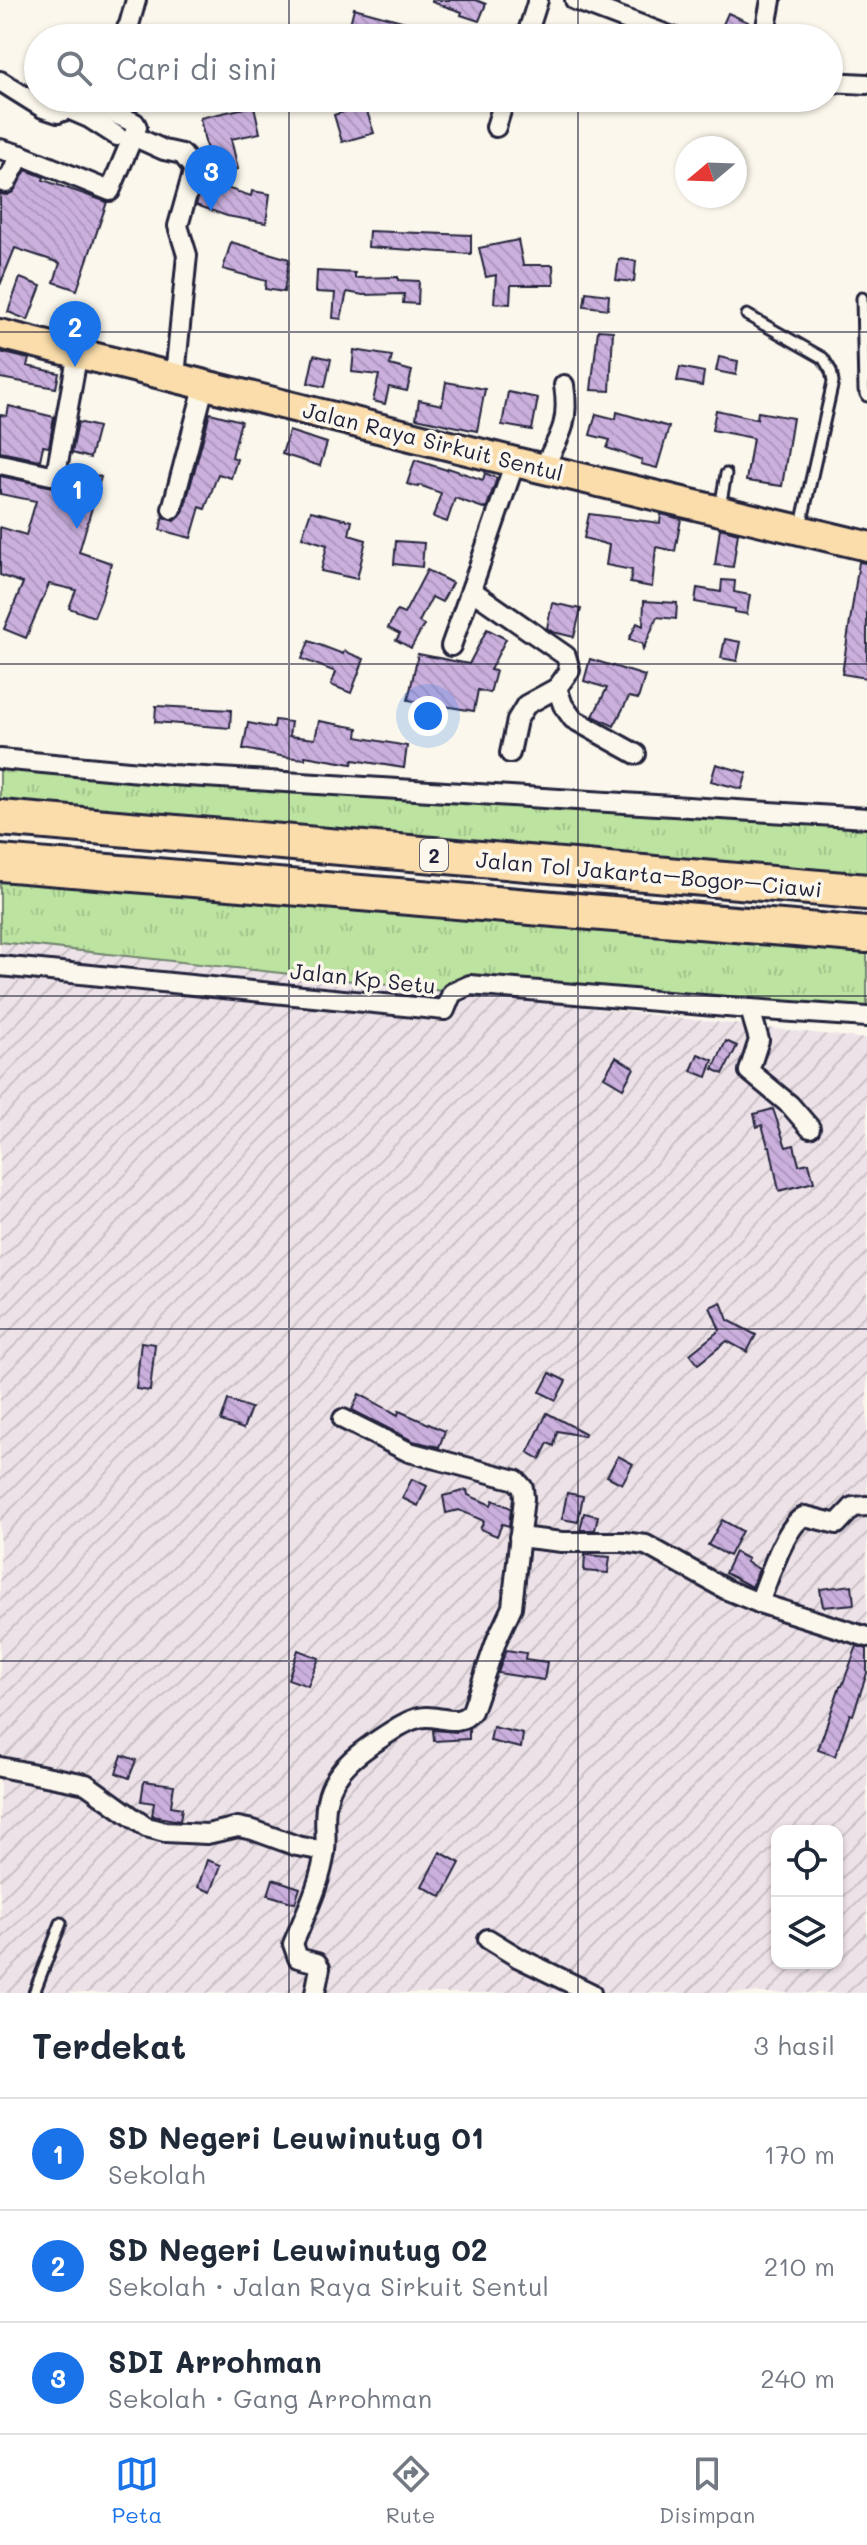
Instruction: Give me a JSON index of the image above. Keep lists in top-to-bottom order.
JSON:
{
  "streets": {
    "highway": ["2", "Jalan Tol Jakarta–Bogor–Ciawi"],
    "main road": ["Jalan Raya Sirkuit Sentul"],
    "street": ["Jalan Kp Setu"]
  },
  "north": "left",
  "page": {
    "search": "Cari di sini",
    "pins": ["3", "2", "1"],
    "heading": ["Terdekat", "3 hasil"],
    "list": [
      {
        "mark": "1",
        "name": "SD Negeri Leuwinutug 01",
        "note": "Sekolah",
        "value": "170 m"
      },
      {
        "mark": "2",
        "name": "SD Negeri Leuwinutug 02",
        "note": "Sekolah · Jalan Raya Sirkuit Sentul",
        "value": "210 m"
      },
      {
        "mark": "3",
        "name": "SDI Arrohman",
        "note": "Sekolah · Gang Arrohman",
        "value": "240 m"
      }
    ],
    "nav": ["Peta", "Rute", "Disimpan"]
  }
}
